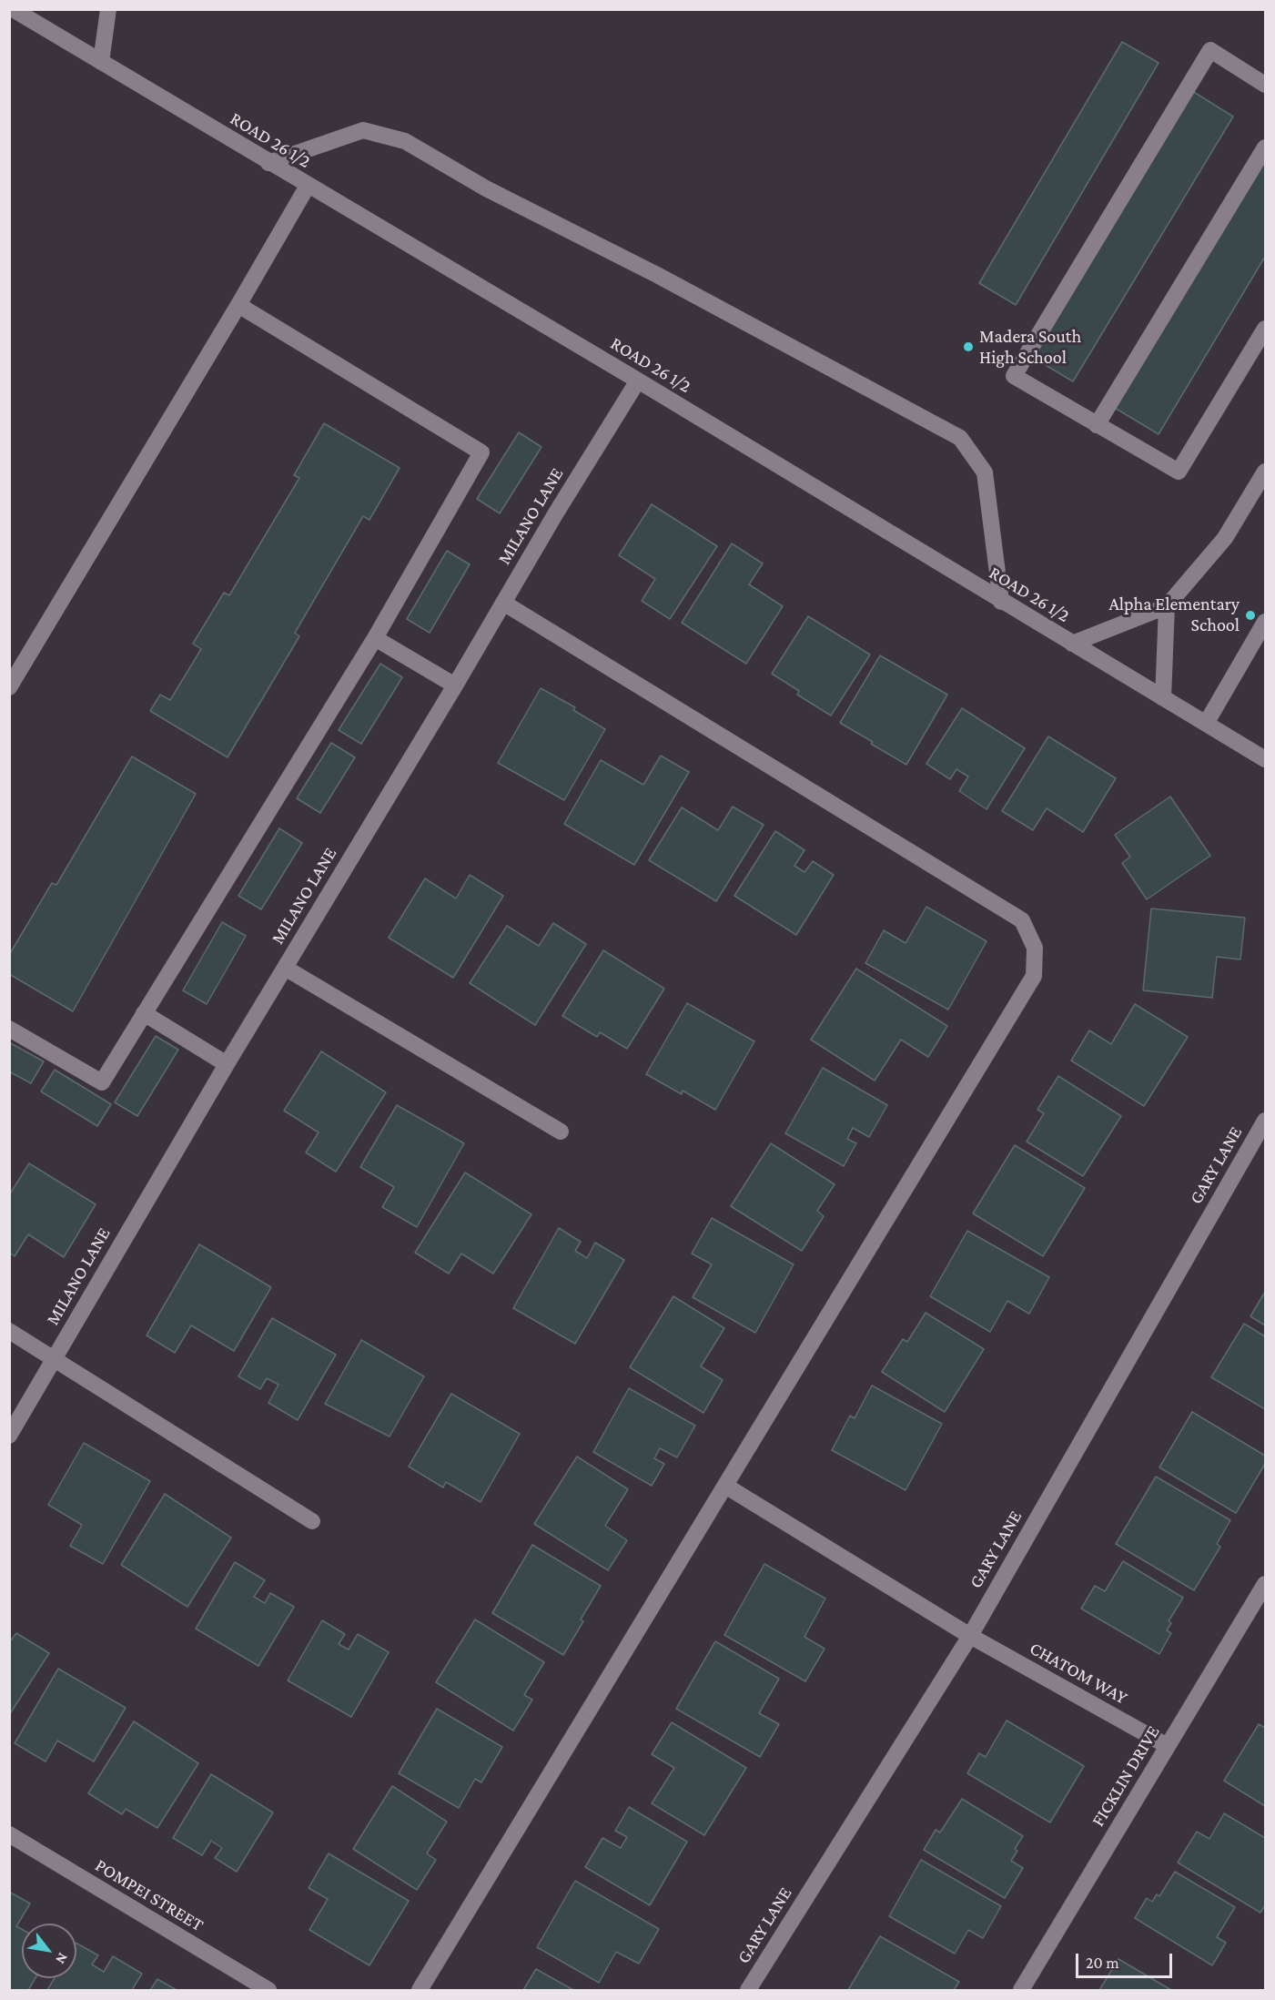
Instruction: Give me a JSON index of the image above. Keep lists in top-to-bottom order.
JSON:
{
  "streets": {
    "street": [
      "ROAD 26 1/2",
      "MILANO LANE",
      "GARY LANE",
      "CHATOM WAY",
      "FICKLIN DRIVE",
      "POMPEI STREET"
    ]
  },
  "crossings": [
    ["ROAD 26 1/2", "MILANO LANE"],
    ["GARY LANE", "CHATOM WAY"],
    ["CHATOM WAY", "FICKLIN DRIVE"]
  ],
  "places": ["Madera South High School", "Alpha Elementary School"],
  "scale_bar": "20 m",
  "north": "bottom right"
}
